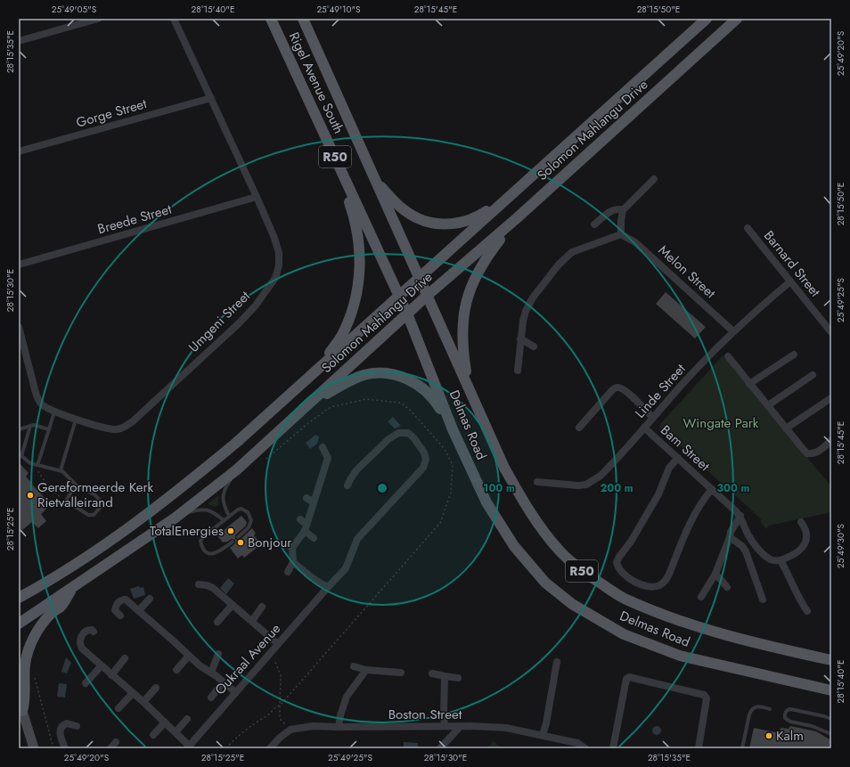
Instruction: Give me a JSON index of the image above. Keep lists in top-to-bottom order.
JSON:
{
  "streets": {
    "main road": [
      "Rigel Avenue South",
      "Solomon Mahlangu Drive",
      "R50",
      "Delmas Road"
    ],
    "street": [
      "Gorge Street",
      "Breede Street",
      "Barnard Street",
      "Melon Street",
      "Umgeni Street",
      "Linde Street",
      "Bam Street",
      "Oukraal Avenue",
      "Boston Street"
    ]
  },
  "crossings": [
    ["Rigel Avenue South", "Solomon Mahlangu Drive"],
    ["Rigel Avenue South", "Delmas Road"],
    ["Gorge Street", "Umgeni Street"],
    ["Solomon Mahlangu Drive", "Delmas Road"],
    ["Breede Street", "Umgeni Street"],
    ["Barnard Street", "Linde Street"],
    ["Melon Street", "Linde Street"],
    ["Linde Street", "Bam Street"]
  ],
  "parks": ["Wingate Park"],
  "places": [
    "Gereformeerde Kerk Rietvalleirand",
    "TotalEnergies",
    "Bonjour",
    "Kalm"
  ],
  "coordinates": [
    "25°49'05\"S",
    "28°15'40\"E",
    "25°49'10\"S",
    "28°15'45\"E",
    "28°15'50\"E",
    "28°15'35\"E",
    "25°49'20\"S",
    "28°15'30\"E",
    "25°49'25\"S",
    "28°15'25\"E",
    "25°49'30\"S"
  ],
  "rings": ["100 m", "200 m", "300 m"]
}
